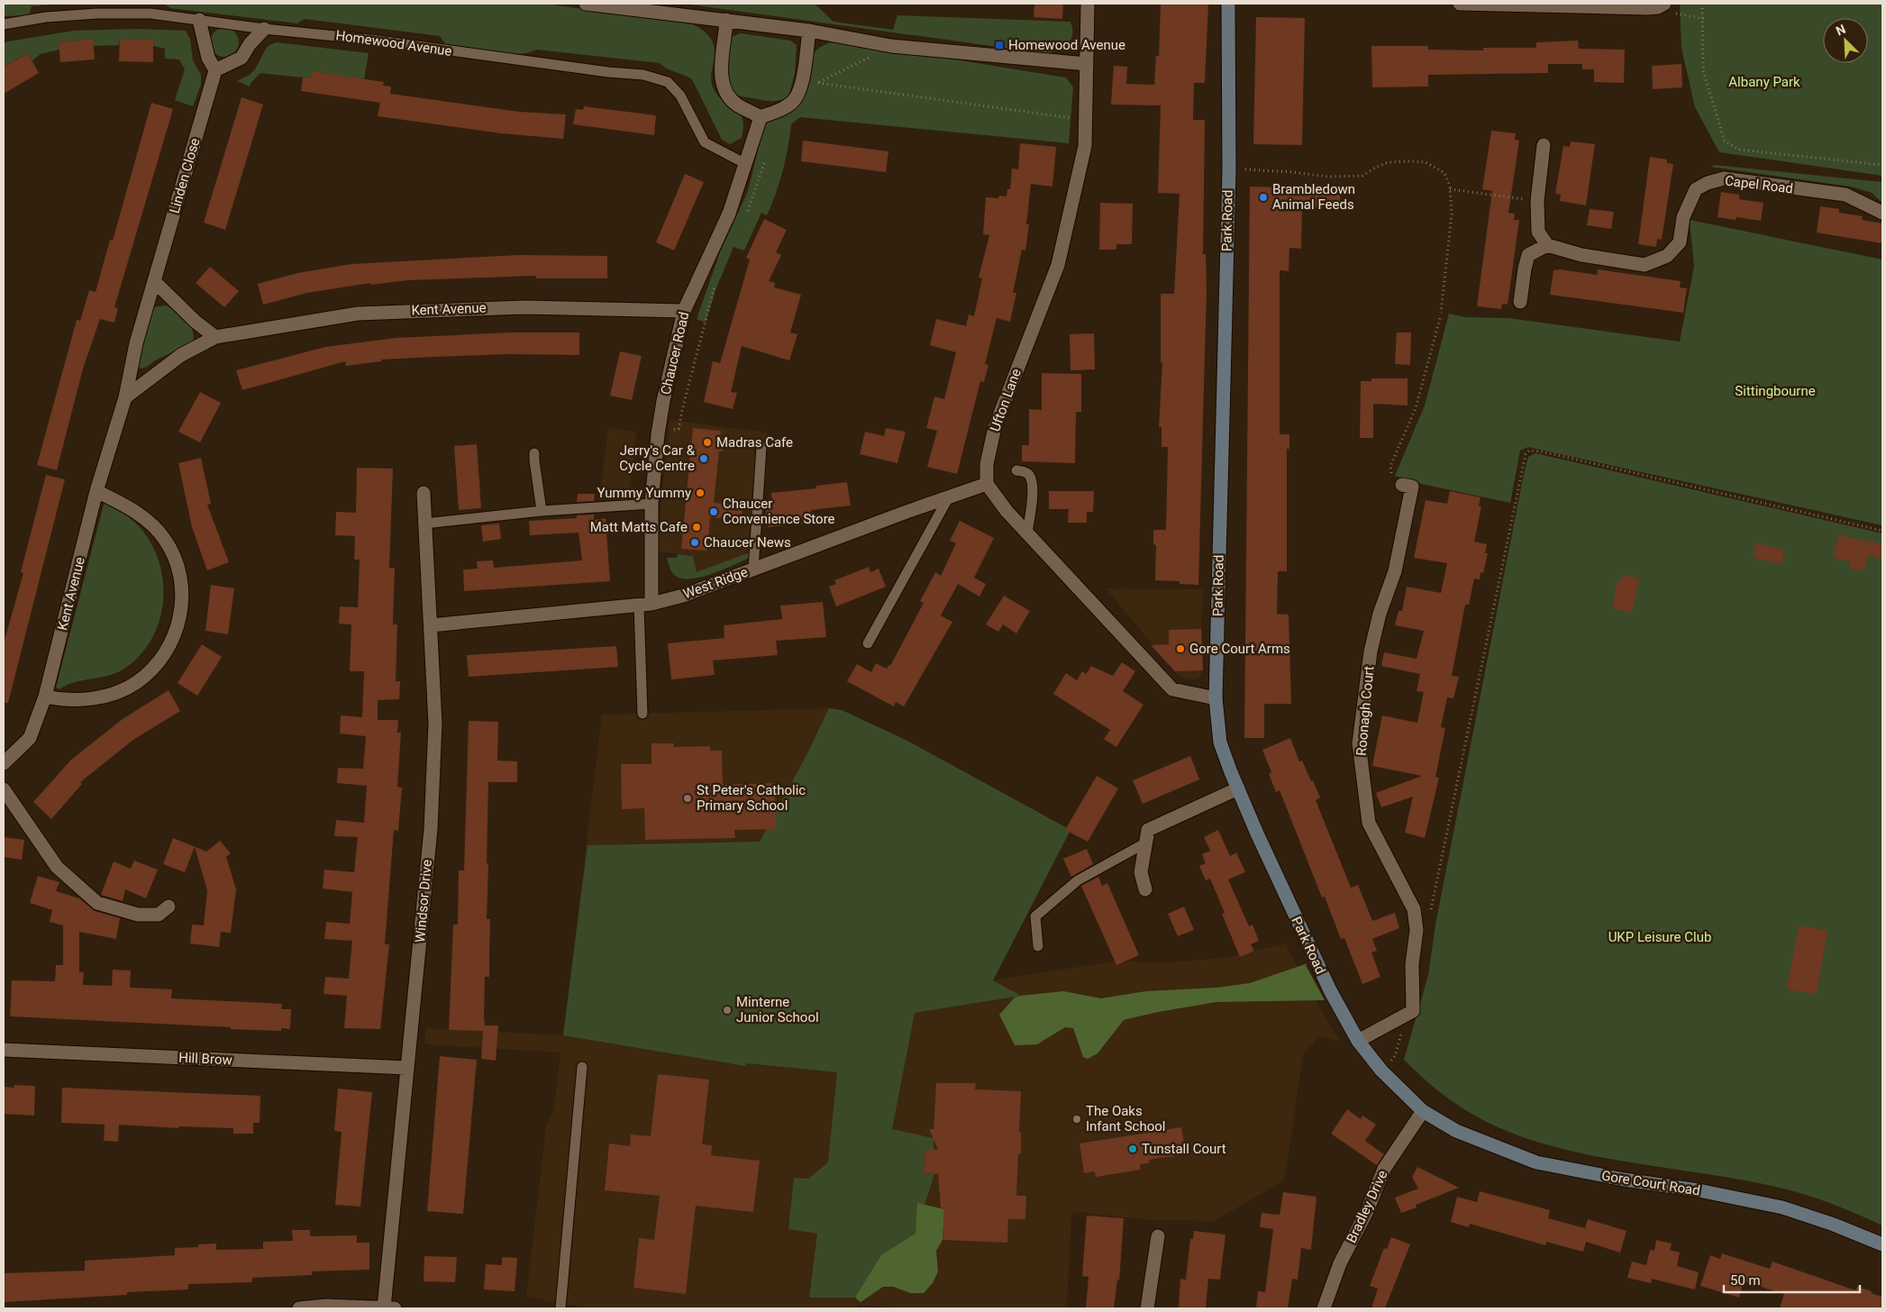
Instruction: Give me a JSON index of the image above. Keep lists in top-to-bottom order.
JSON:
{
  "streets": {
    "street": [
      "Linden Close",
      "Capel Road",
      "Park Road",
      "Kent Avenue",
      "Chaucer Road",
      "Ufton Lane",
      "West Ridge",
      "Roonagh Court",
      "Windsor Drive",
      "Hill Brow",
      "Gore Court Road",
      "Bradley Drive"
    ],
    "lane": ["Homewood Avenue"]
  },
  "crossings": [
    ["Homewood Avenue", "Chaucer Road"],
    ["Linden Close", "Kent Avenue"],
    ["Park Road", "Gore Court Road"],
    ["Park Road", "Bradley Drive"],
    ["Kent Avenue", "Chaucer Road"],
    ["Chaucer Road", "West Ridge"],
    ["Ufton Lane", "West Ridge"],
    ["West Ridge", "Windsor Drive"],
    ["Windsor Drive", "Hill Brow"],
    ["Gore Court Road", "Bradley Drive"]
  ],
  "parks": ["Albany Park", "Sittingbourne", "UKP Leisure Club"],
  "places": {
    "transit": ["Homewood Avenue"],
    "other": [
      "Brambledown Animal Feeds",
      "Madras Cafe",
      "Jerry's Car & Cycle Centre",
      "Yummy Yummy",
      "Chaucer Convenience Store",
      "Matt Matts Cafe",
      "Chaucer News",
      "Gore Court Arms",
      "St Peter's Catholic Primary School",
      "Minterne Junior School",
      "The Oaks Infant School",
      "Tunstall Court"
    ]
  },
  "scale_bar": "50 m",
  "north": "top left"
}
